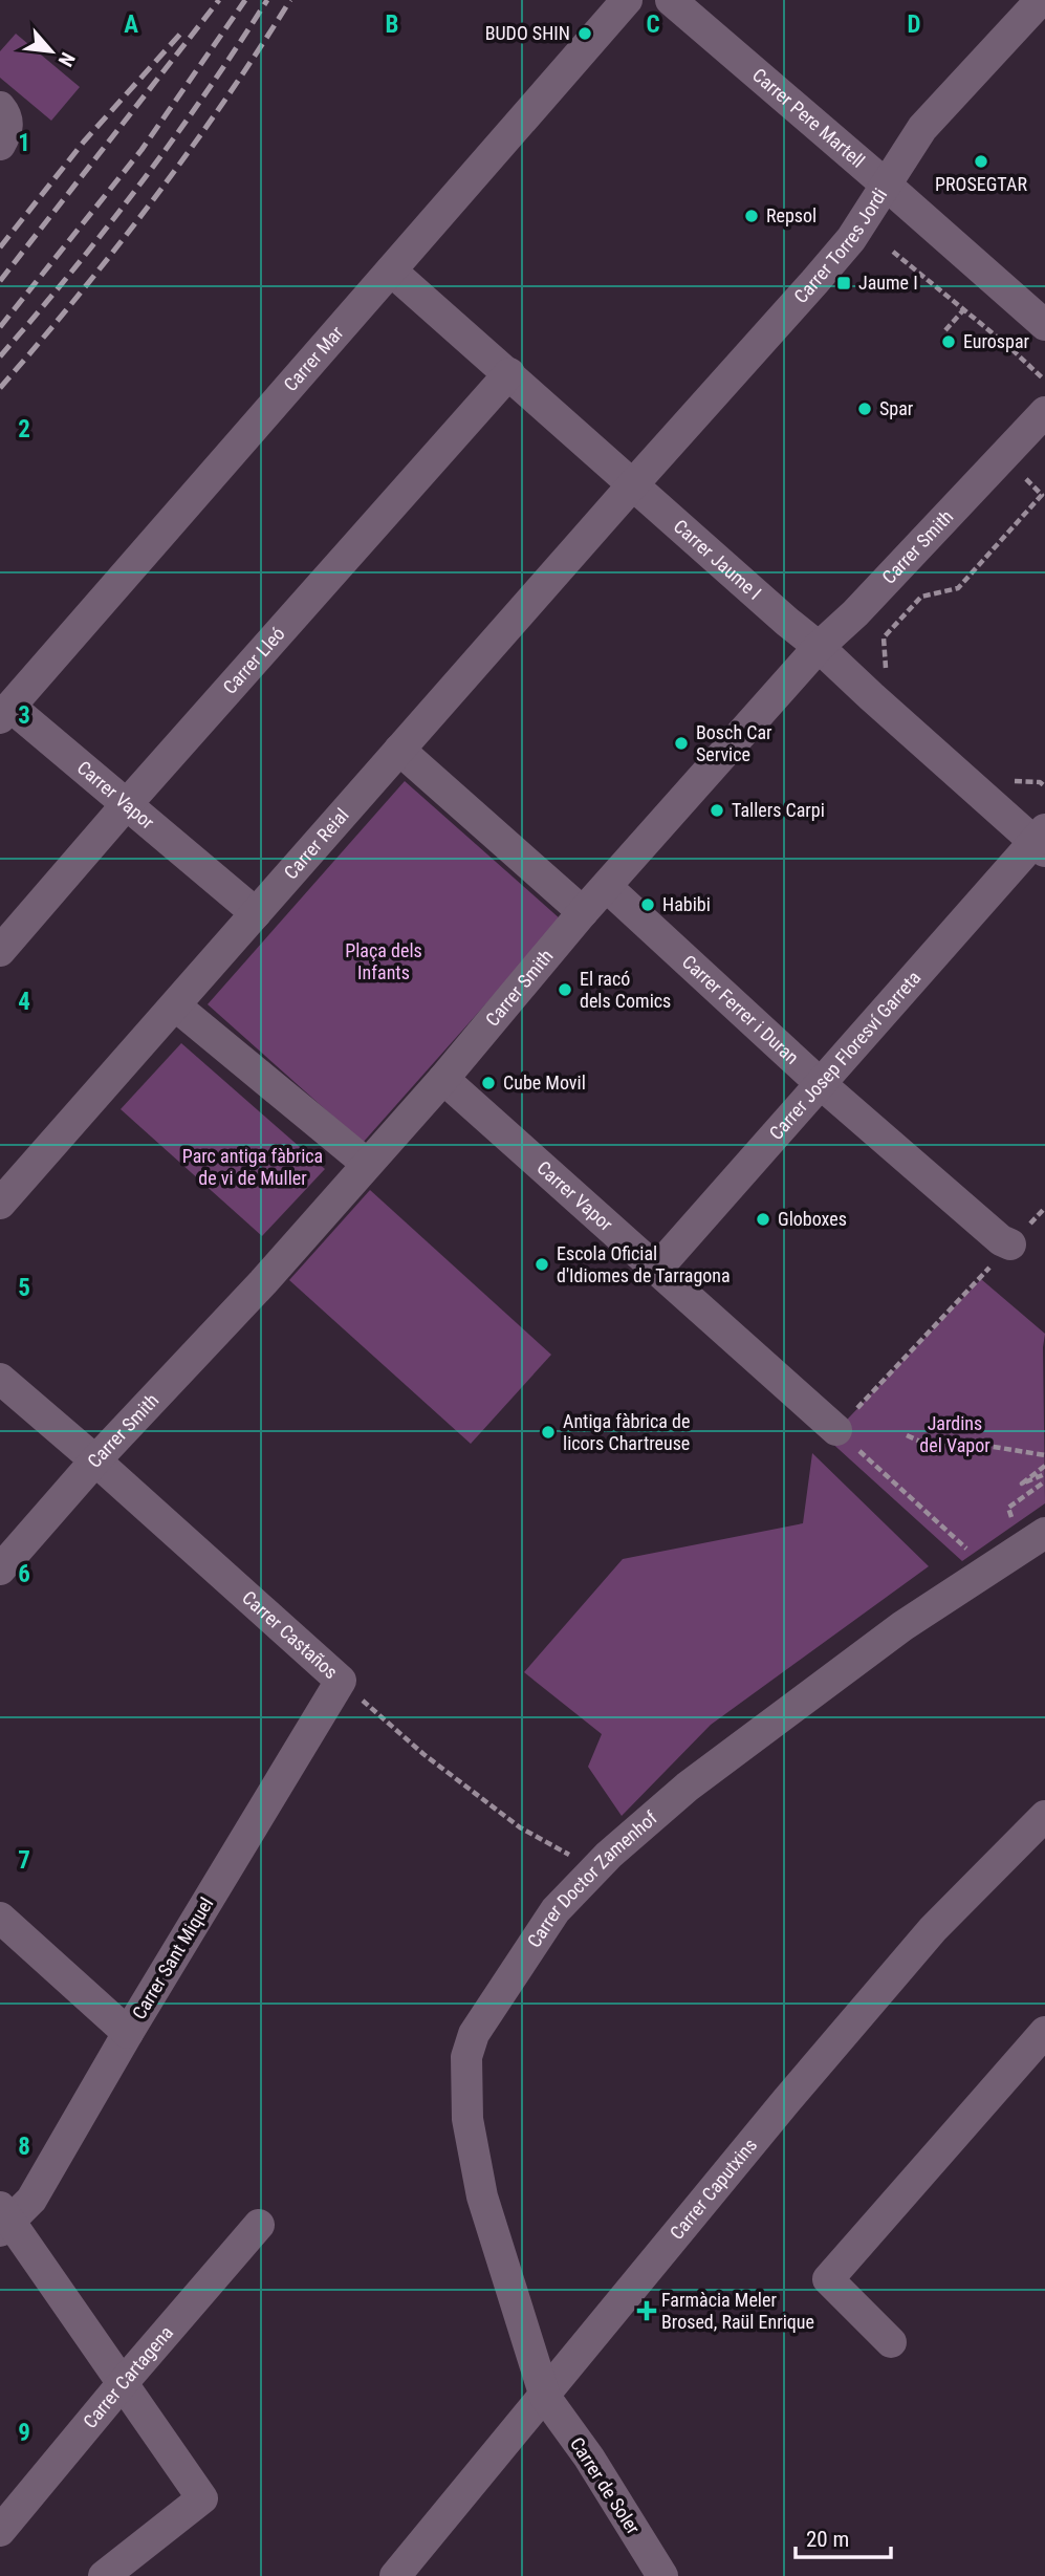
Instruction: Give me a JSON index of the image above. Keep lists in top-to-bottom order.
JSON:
{
  "streets": {
    "street": [
      "Carrer Pere Martell",
      "Carrer Torres Jordi",
      "Carrer Mar",
      "Carrer Smith",
      "Carrer Jaume I",
      "Carrer Lleó",
      "Carrer Vapor",
      "Carrer Reial",
      "Carrer Ferrer i Duran",
      "Carrer Josep Floresví Garreta",
      "Carrer Castaños",
      "Carrer Doctor Zamenhof",
      "Carrer Sant Miquel",
      "Carrer Caputxins",
      "Carrer Cartagena",
      "Carrer de Soler"
    ]
  },
  "crossings": [
    ["Carrer Pere Martell", "Carrer Torres Jordi"],
    ["Carrer Torres Jordi", "Carrer Jaume I"],
    ["Carrer Torres Jordi", "Carrer Reial"],
    ["Carrer Mar", "Carrer Jaume I"],
    ["Carrer Mar", "Carrer Vapor"],
    ["Carrer Smith", "Carrer Jaume I"],
    ["Carrer Smith", "Carrer Vapor"],
    ["Carrer Smith", "Carrer Ferrer i Duran"],
    ["Carrer Smith", "Carrer Castaños"],
    ["Carrer Jaume I", "Carrer Lleó"],
    ["Carrer Jaume I", "Carrer Reial"],
    ["Carrer Jaume I", "Carrer Josep Floresví Garreta"],
    ["Carrer Lleó", "Carrer Vapor"],
    ["Carrer Vapor", "Carrer Reial"],
    ["Carrer Vapor", "Carrer Josep Floresví Garreta"],
    ["Carrer Ferrer i Duran", "Carrer Josep Floresví Garreta"],
    ["Carrer Castaños", "Carrer Doctor Zamenhof"],
    ["Carrer Castaños", "Carrer Sant Miquel"],
    ["Carrer Doctor Zamenhof", "Carrer Caputxins"],
    ["Carrer Doctor Zamenhof", "Carrer de Soler"],
    ["Carrer Caputxins", "Carrer de Soler"]
  ],
  "parks": ["Plaça dels Infants", "Parc antiga fàbrica de vi de Muller", "Jardins del Vapor"],
  "places": {
    "other": [
      "BUDO SHIN",
      "PROSEGTAR",
      "Repsol",
      "Eurospar",
      "Spar",
      "Bosch Car Service",
      "Tallers Carpi",
      "Habibi",
      "El racó dels Comics",
      "Cube Movil",
      "Globoxes",
      "Escola Oficial d'Idiomes de Tarragona",
      "Antiga fàbrica de licors Chartreuse"
    ],
    "transit": ["Jaume I"],
    "health": ["Farmàcia Meler Brosed, Raül Enrique"]
  },
  "scale_bar": "20 m",
  "north": "bottom right",
  "grid": {
    "columns": [
      "A",
      "B",
      "C",
      "D"
    ],
    "rows": [
      "1",
      "2",
      "3",
      "4",
      "5",
      "6",
      "7",
      "8",
      "9"
    ]
  }
}
